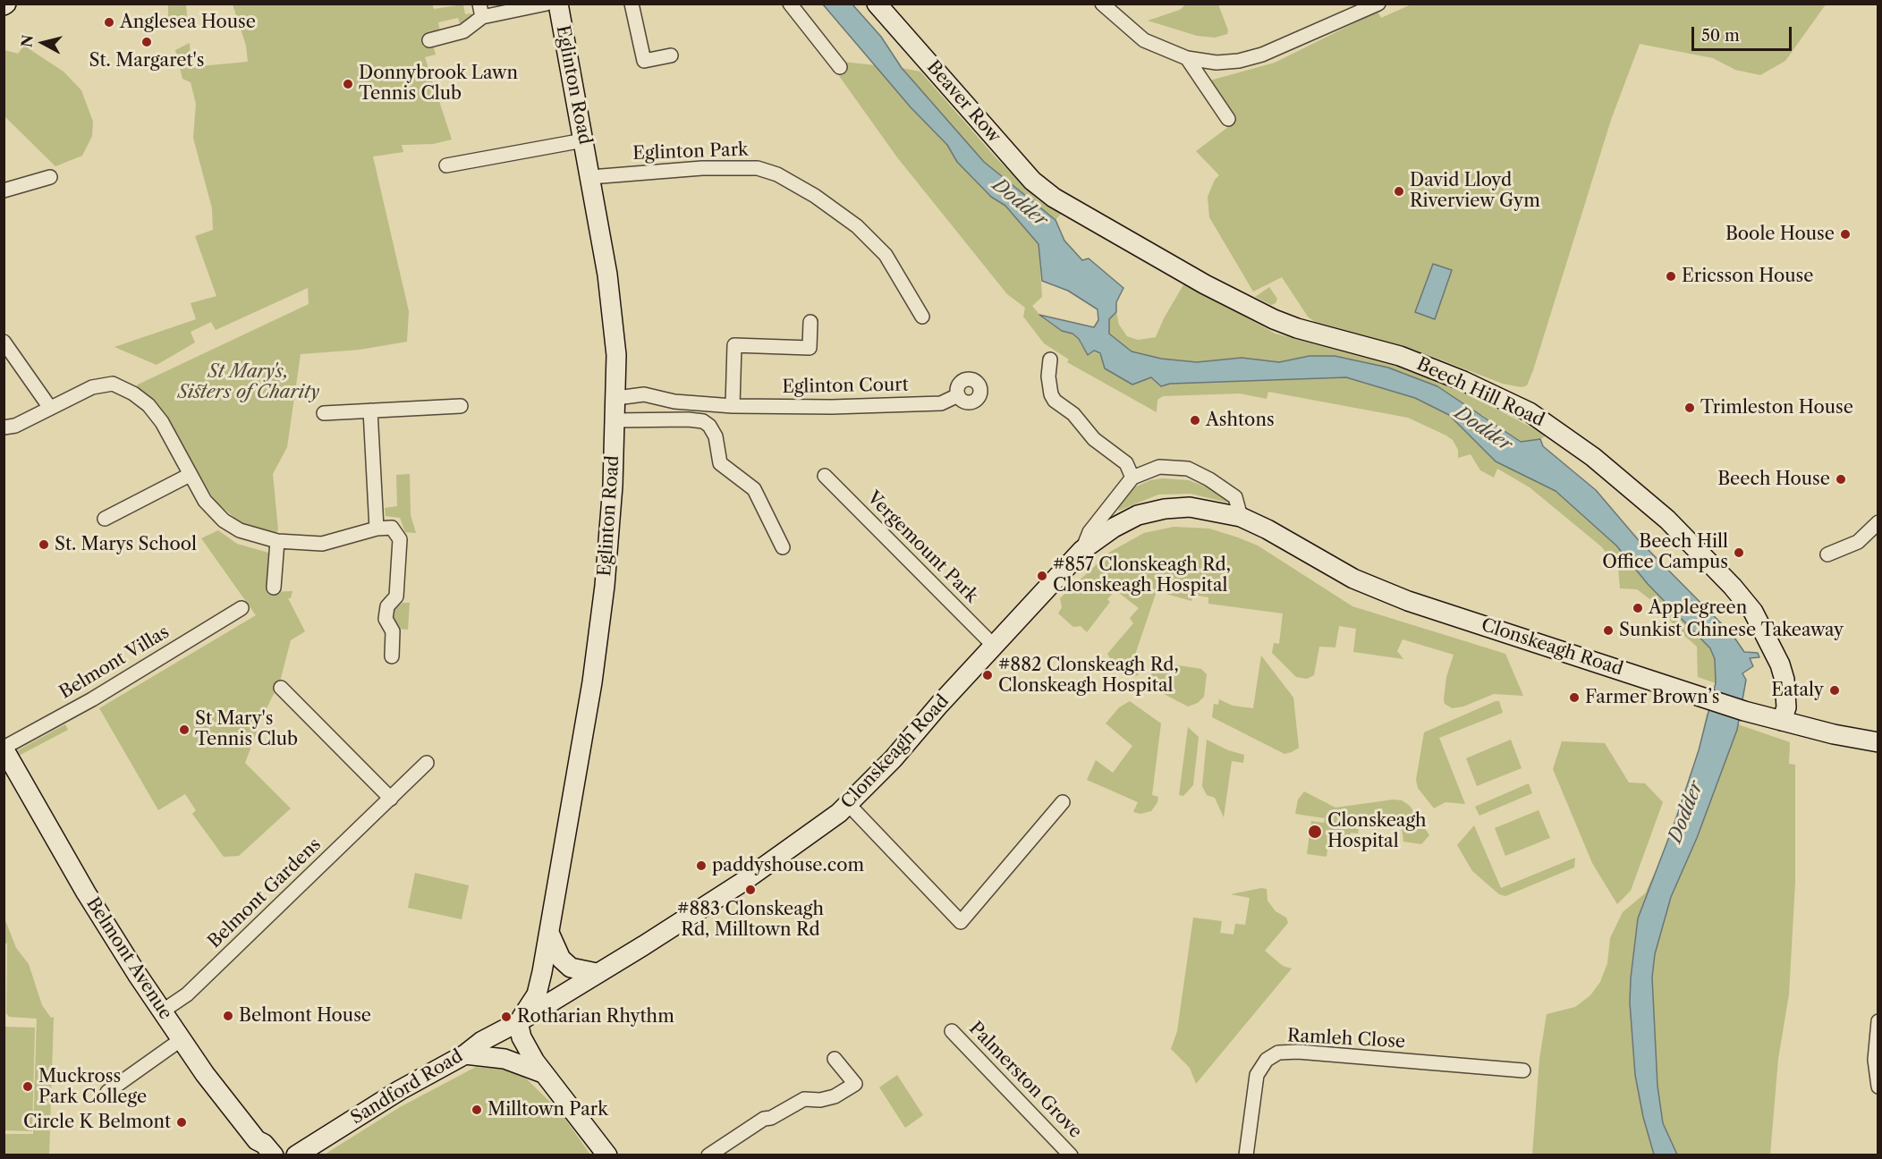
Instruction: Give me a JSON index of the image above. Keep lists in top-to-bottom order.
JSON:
{
  "streets": {
    "main road": [
      "Eglinton Road",
      "Beaver Row",
      "Beech Hill Road",
      "Clonskeagh Road",
      "Belmont Avenue",
      "Sandford Road"
    ],
    "street": [
      "Eglinton Park",
      "Eglinton Court",
      "Vergemount Park",
      "Belmont Villas",
      "Belmont Gardens",
      "Ramleh Close",
      "Palmerston Grove"
    ]
  },
  "crossings": [
    ["Eglinton Road", "Eglinton Park"],
    ["Eglinton Road", "Eglinton Court"],
    ["Eglinton Road", "Clonskeagh Road"],
    ["Eglinton Road", "Sandford Road"],
    ["Beaver Row", "Beech Hill Road"],
    ["Beech Hill Road", "Clonskeagh Road"],
    ["Vergemount Park", "Clonskeagh Road"],
    ["Clonskeagh Road", "Sandford Road"],
    ["Belmont Villas", "Belmont Avenue"],
    ["Belmont Gardens", "Belmont Avenue"]
  ],
  "water": ["Dodder"],
  "parks": ["St Mary's, Sisters of Charity"],
  "places": [
    "Anglesea House",
    "St. Margaret's",
    "Donnybrook Lawn Tennis Club",
    "David Lloyd Riverview Gym",
    "Boole House",
    "Ericsson House",
    "Trimleston House",
    "Ashtons",
    "Beech House",
    "St. Marys School",
    "Beech Hill Office Campus",
    "#857 Clonskeagh Rd, Clonskeagh Hospital",
    "Applegreen",
    "Sunkist Chinese Takeaway",
    "#882 Clonskeagh Rd, Clonskeagh Hospital",
    "Eataly",
    "Farmer Brown’s",
    "St Mary's Tennis Club",
    "Clonskeagh Hospital",
    "paddyshouse.com",
    "#883 Clonskeagh Rd, Milltown Rd",
    "Belmont House",
    "Rotharian Rhythm",
    "Muckross Park College",
    "Milltown Park",
    "Circle K Belmont"
  ],
  "scale_bar": "50 m",
  "north": "left"
}
